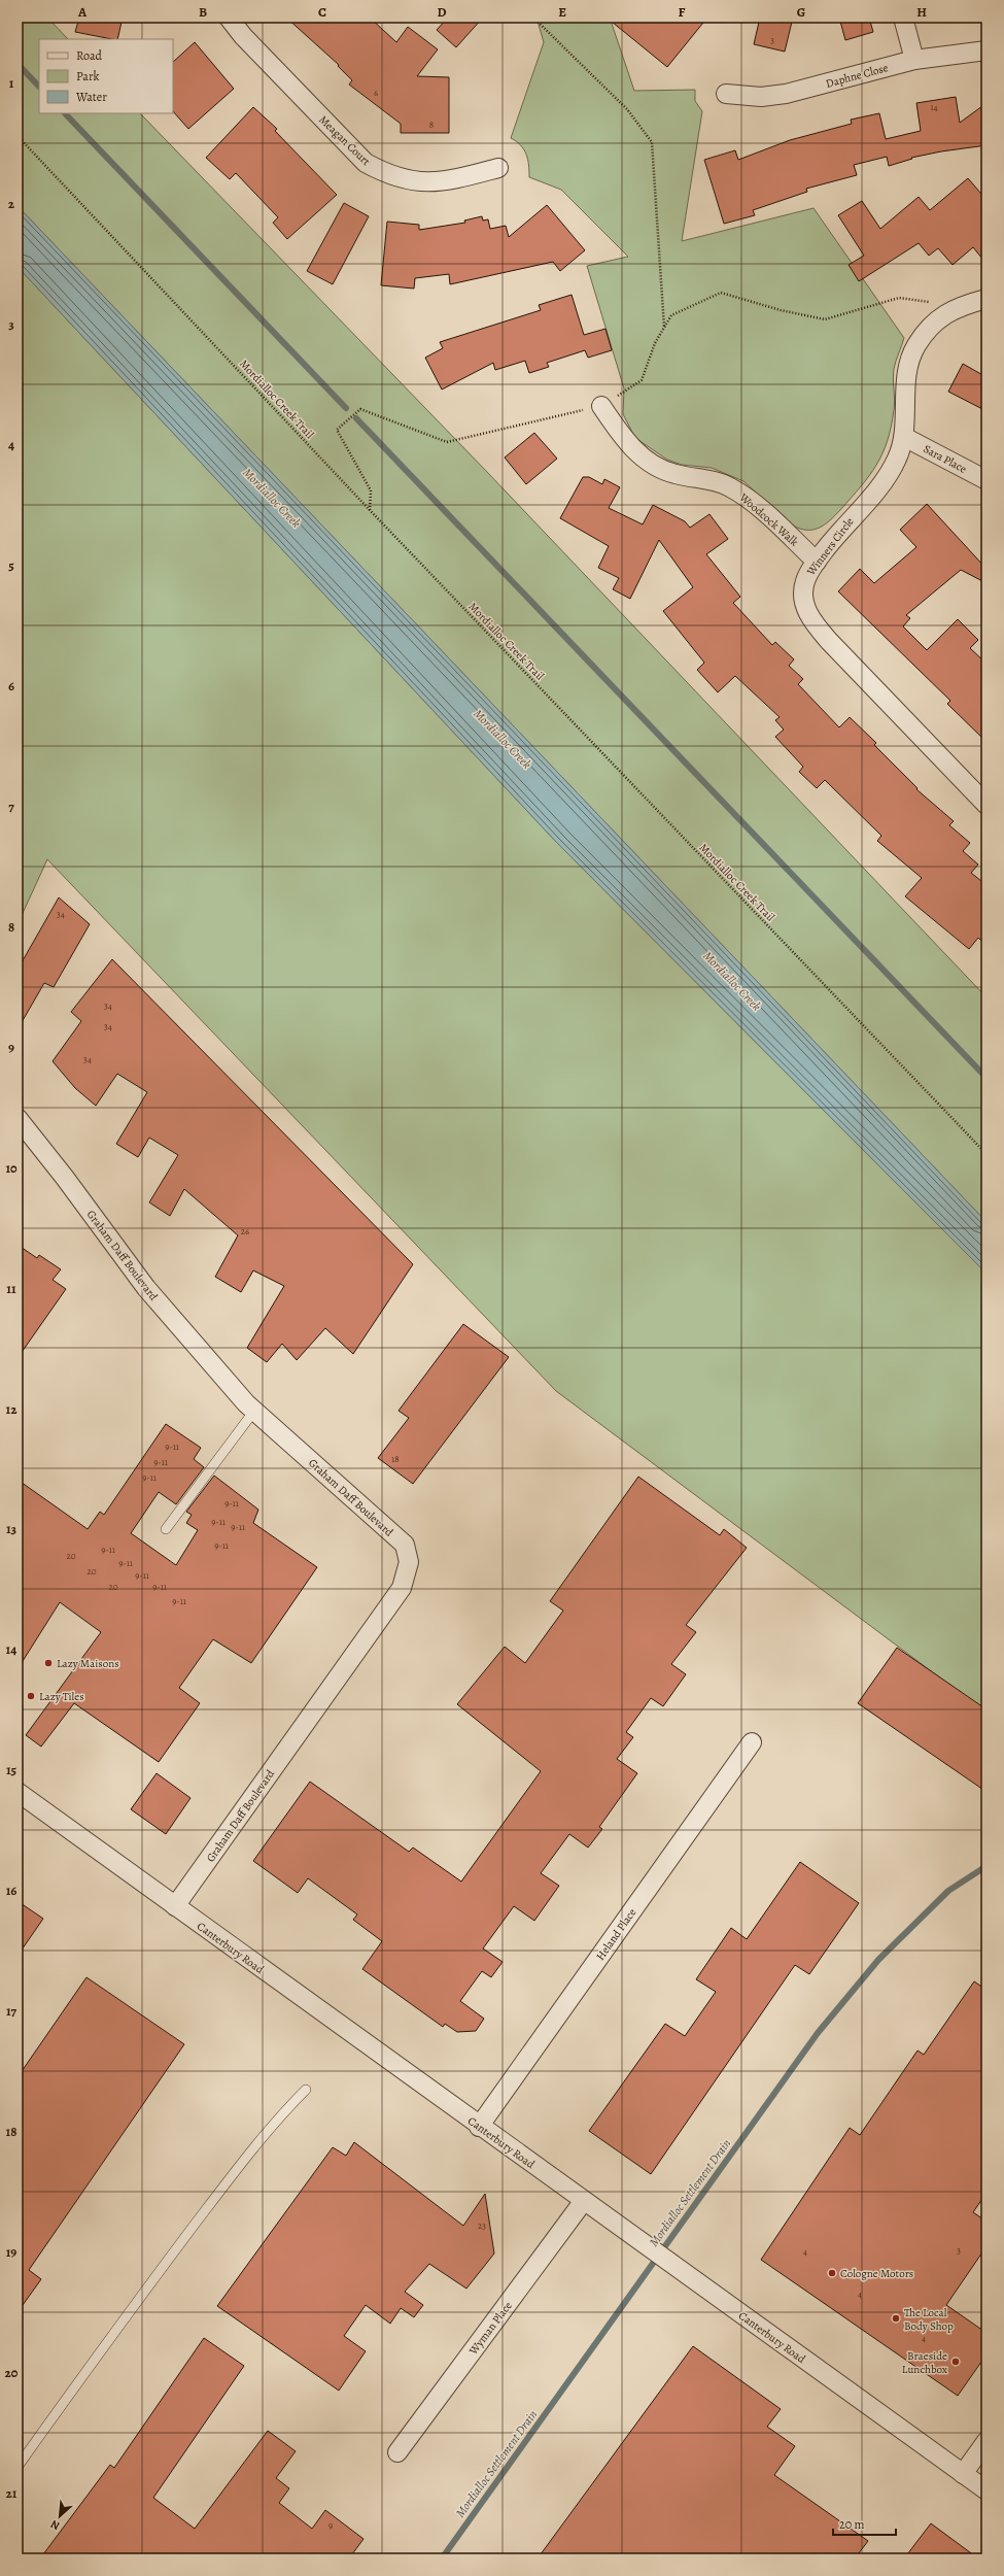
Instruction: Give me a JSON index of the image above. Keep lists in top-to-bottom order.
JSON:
{
  "streets": {
    "street": [
      "Daphne Close",
      "Meagan Court",
      "Sara Place",
      "Woodcock Walk",
      "Winners Circle",
      "Graham Daff Boulevard",
      "Heland Place",
      "Canterbury Road",
      "Wyman Place"
    ],
    "path": ["Mordialloc Creek Trail"]
  },
  "crossings": [
    ["Sara Place", "Winners Circle"],
    ["Woodcock Walk", "Winners Circle"],
    ["Graham Daff Boulevard", "Canterbury Road"],
    ["Heland Place", "Canterbury Road"],
    ["Canterbury Road", "Wyman Place"]
  ],
  "water": ["Mordialloc Creek", "Mordialloc Settlement Drain"],
  "places": [
    "Lazy Maisons",
    "Lazy Tiles",
    "Cologne Motors",
    "The Local Body Shop",
    "Braeside Lunchbox"
  ],
  "house_numbers": [
    "3",
    "6",
    "14",
    "8",
    "34",
    "34",
    "34",
    "34",
    "26",
    "9-11",
    "18",
    "9-11",
    "9-11",
    "9-11",
    "9-11",
    "9-11",
    "9-11",
    "9-11",
    "20",
    "9-11",
    "20",
    "9-11",
    "20",
    "9-11",
    "9-11",
    "23",
    "3",
    "4",
    "4",
    "4",
    "9"
  ],
  "legend": ["Road", "Park", "Water"],
  "scale_bar": "20 m",
  "north": "bottom left",
  "grid": {
    "columns": [
      "A",
      "B",
      "C",
      "D",
      "E",
      "F",
      "G",
      "H"
    ],
    "rows": [
      "1",
      "2",
      "3",
      "4",
      "5",
      "6",
      "7",
      "8",
      "9",
      "10",
      "11",
      "12",
      "13",
      "14",
      "15",
      "16",
      "17",
      "18",
      "19",
      "20",
      "21"
    ]
  }
}
